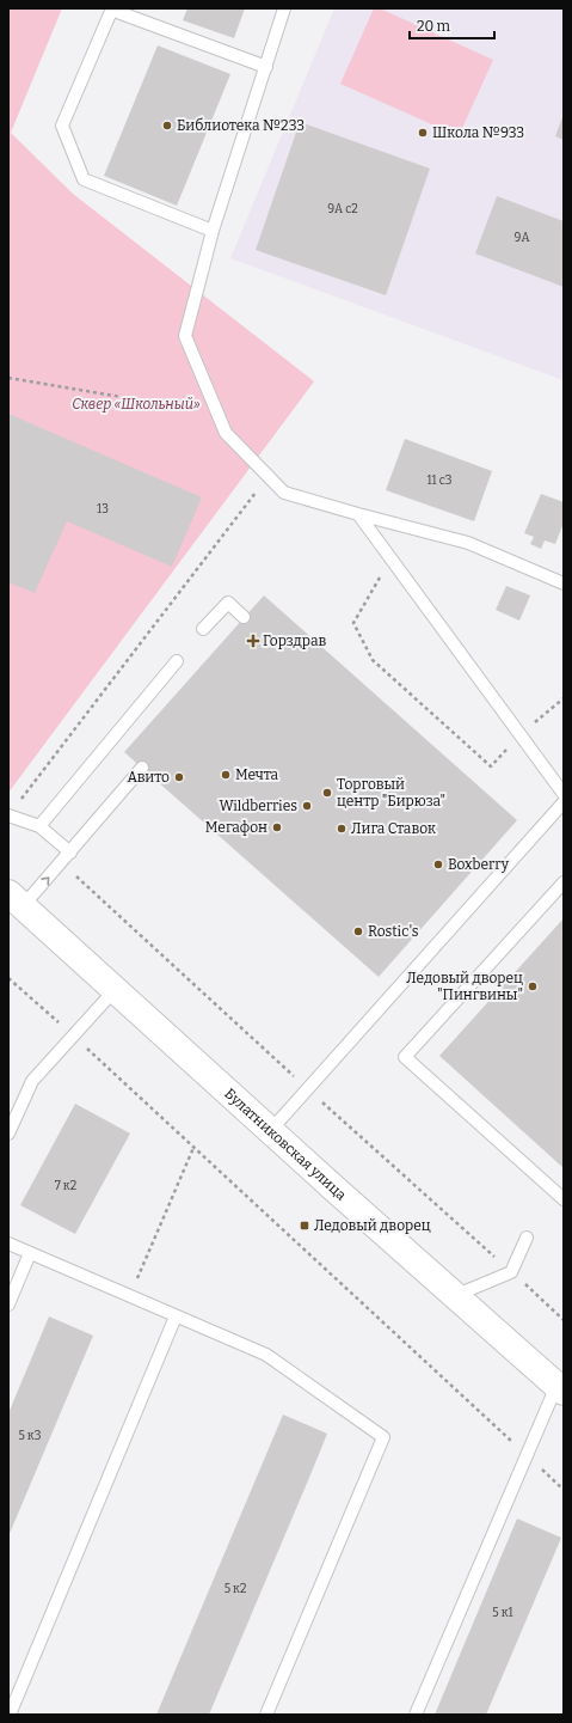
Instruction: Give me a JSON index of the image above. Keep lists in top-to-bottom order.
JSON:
{
  "streets": {
    "street": ["Булатниковская улица"]
  },
  "parks": ["Сквер «Школьный»"],
  "places": {
    "other": [
      "Библиотека №233",
      "Школа №933",
      "Мечта",
      "Авито",
      "Торговый центр \"Бирюза\"",
      "Wildberries",
      "Мегафон",
      "Лига Ставок",
      "Boxberry",
      "Rostic's",
      "Ледовый дворец \"Пингвины\""
    ],
    "health": ["Горздрав"],
    "transit": ["Ледовый дворец"]
  },
  "house_numbers": [
    "9А с2",
    "9А",
    "11 с3",
    "13",
    "7 к2",
    "5 к3",
    "5 к2",
    "5 к1"
  ],
  "scale_bar": "20 m"
}
